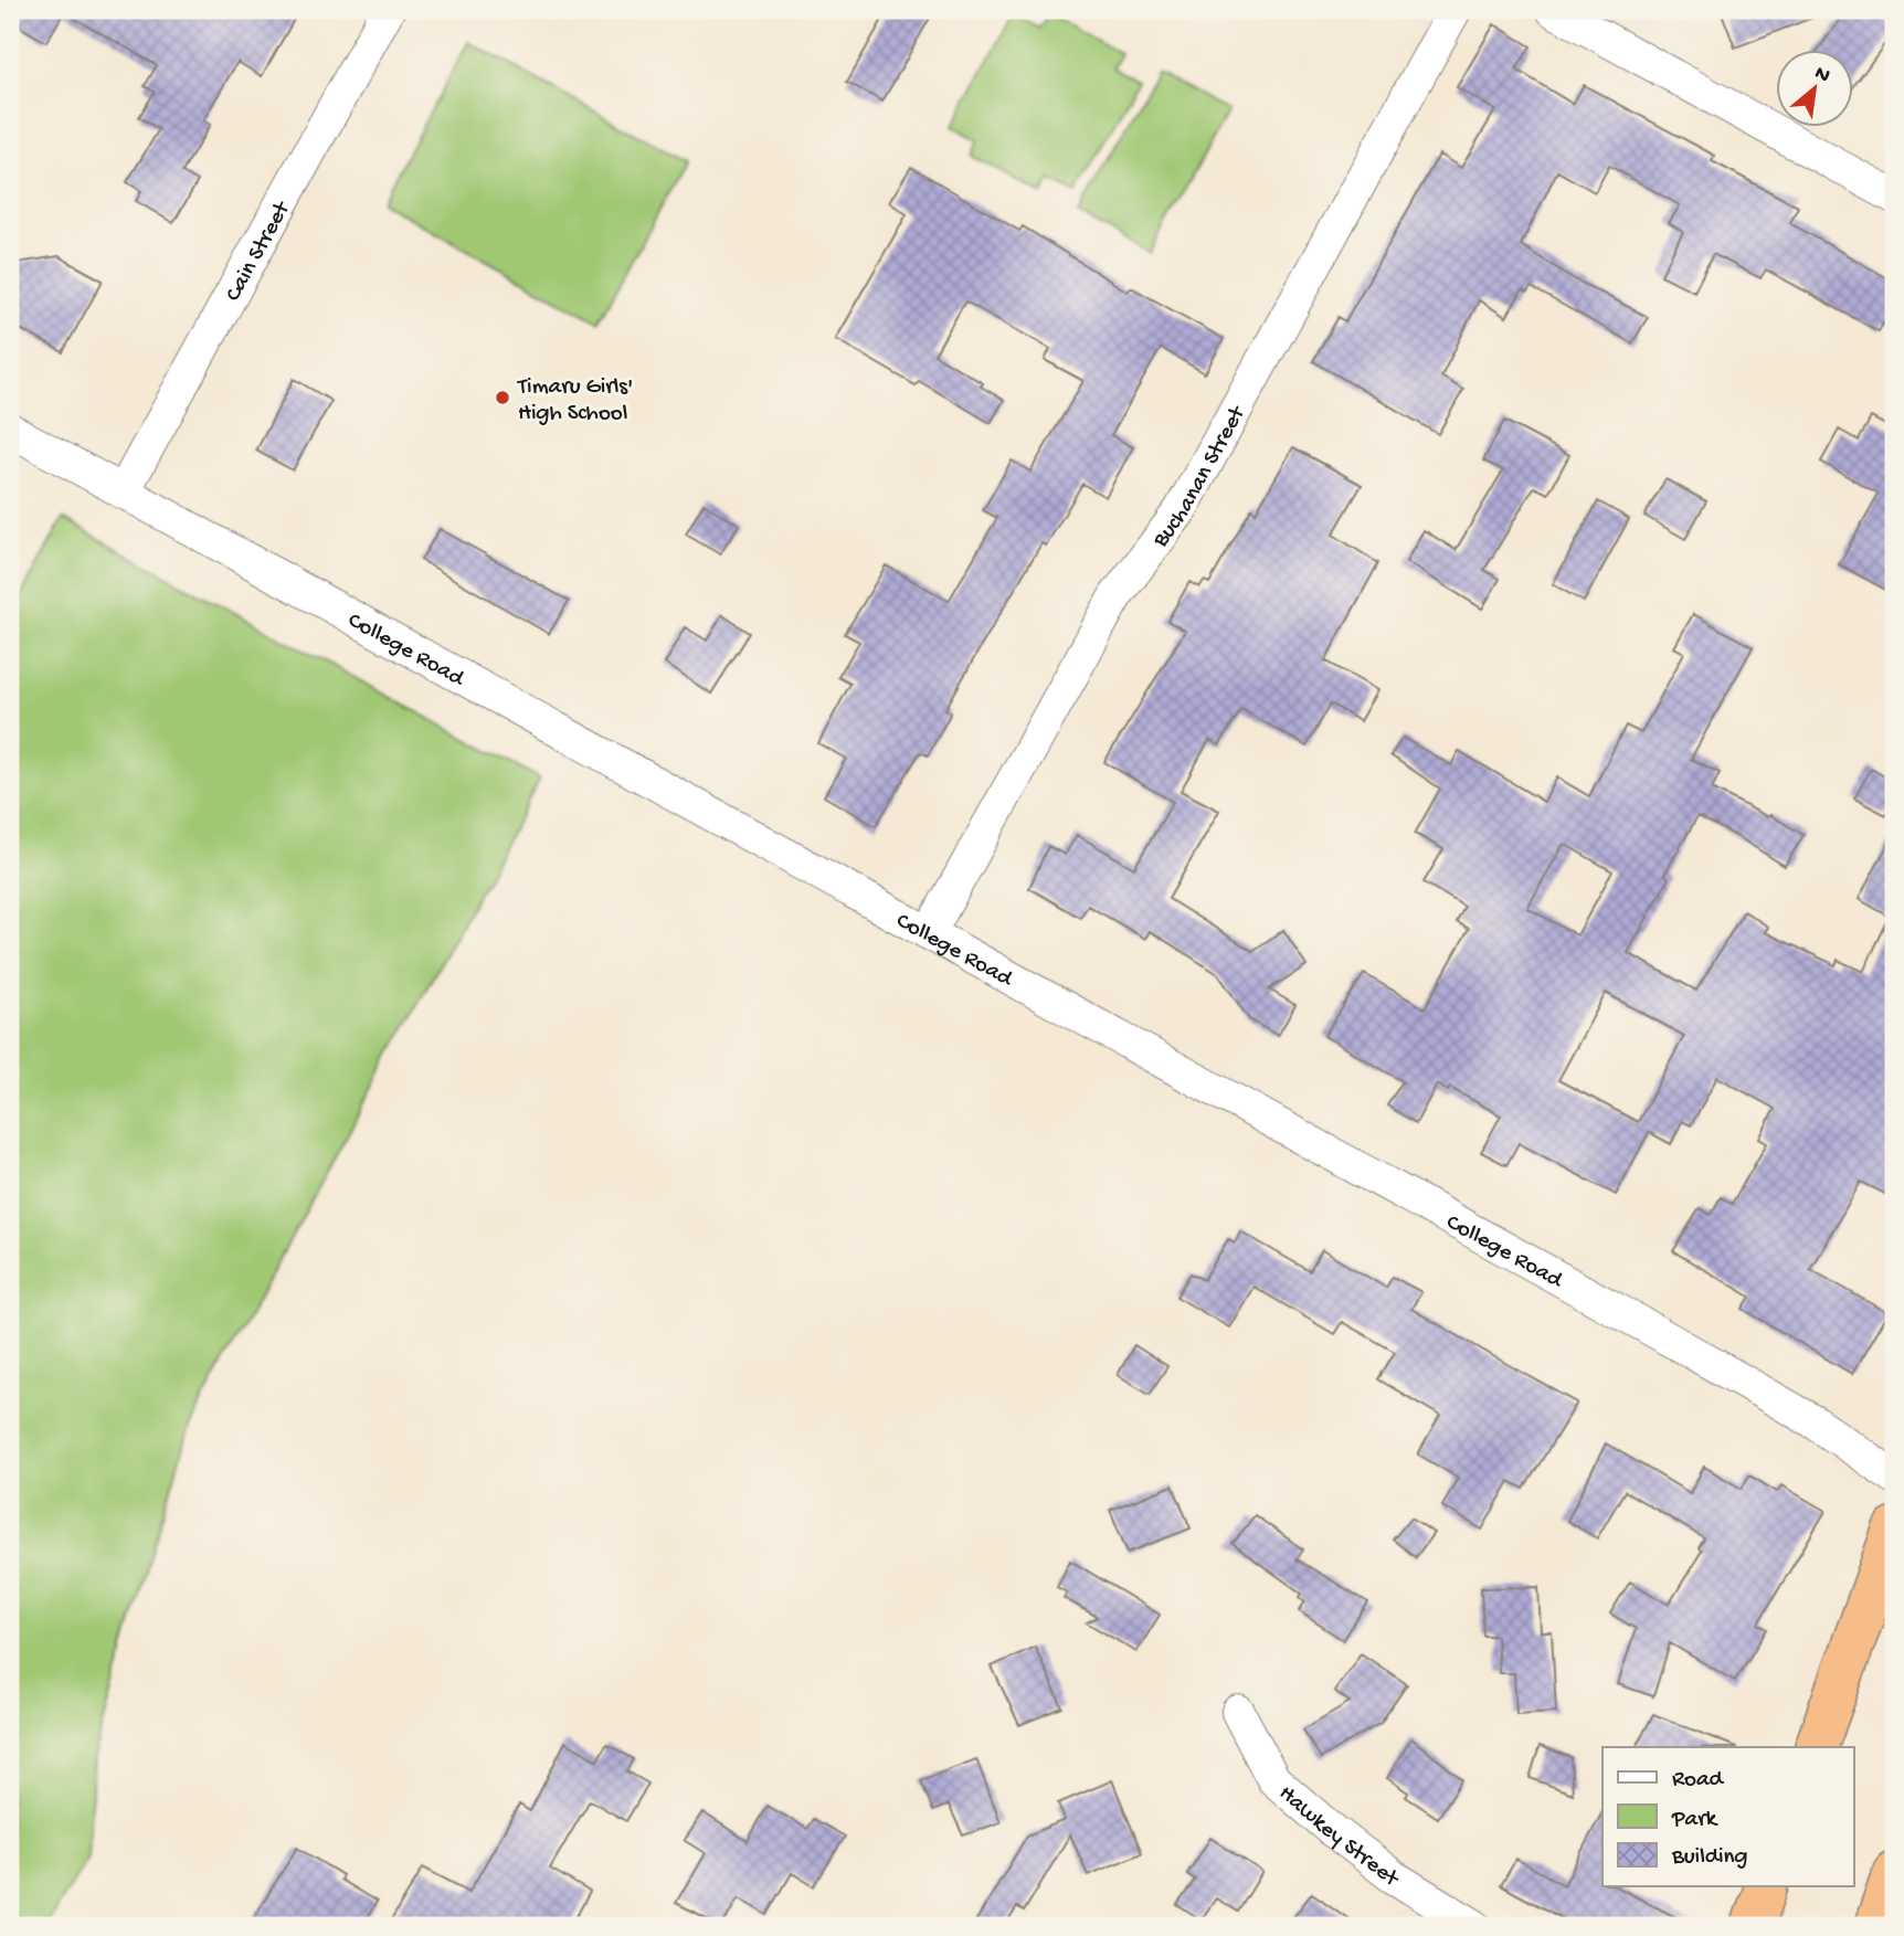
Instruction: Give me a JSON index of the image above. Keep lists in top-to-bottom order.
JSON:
{
  "streets": {
    "street": [
      "Cain Street",
      "Buchanan Street",
      "College Road",
      "Hawkey Street"
    ]
  },
  "crossings": [
    ["Cain Street", "College Road"],
    ["Buchanan Street", "College Road"]
  ],
  "places": ["Timaru Girls' High School"],
  "legend": ["Road", "Park", "Building"],
  "north": "top right"
}
